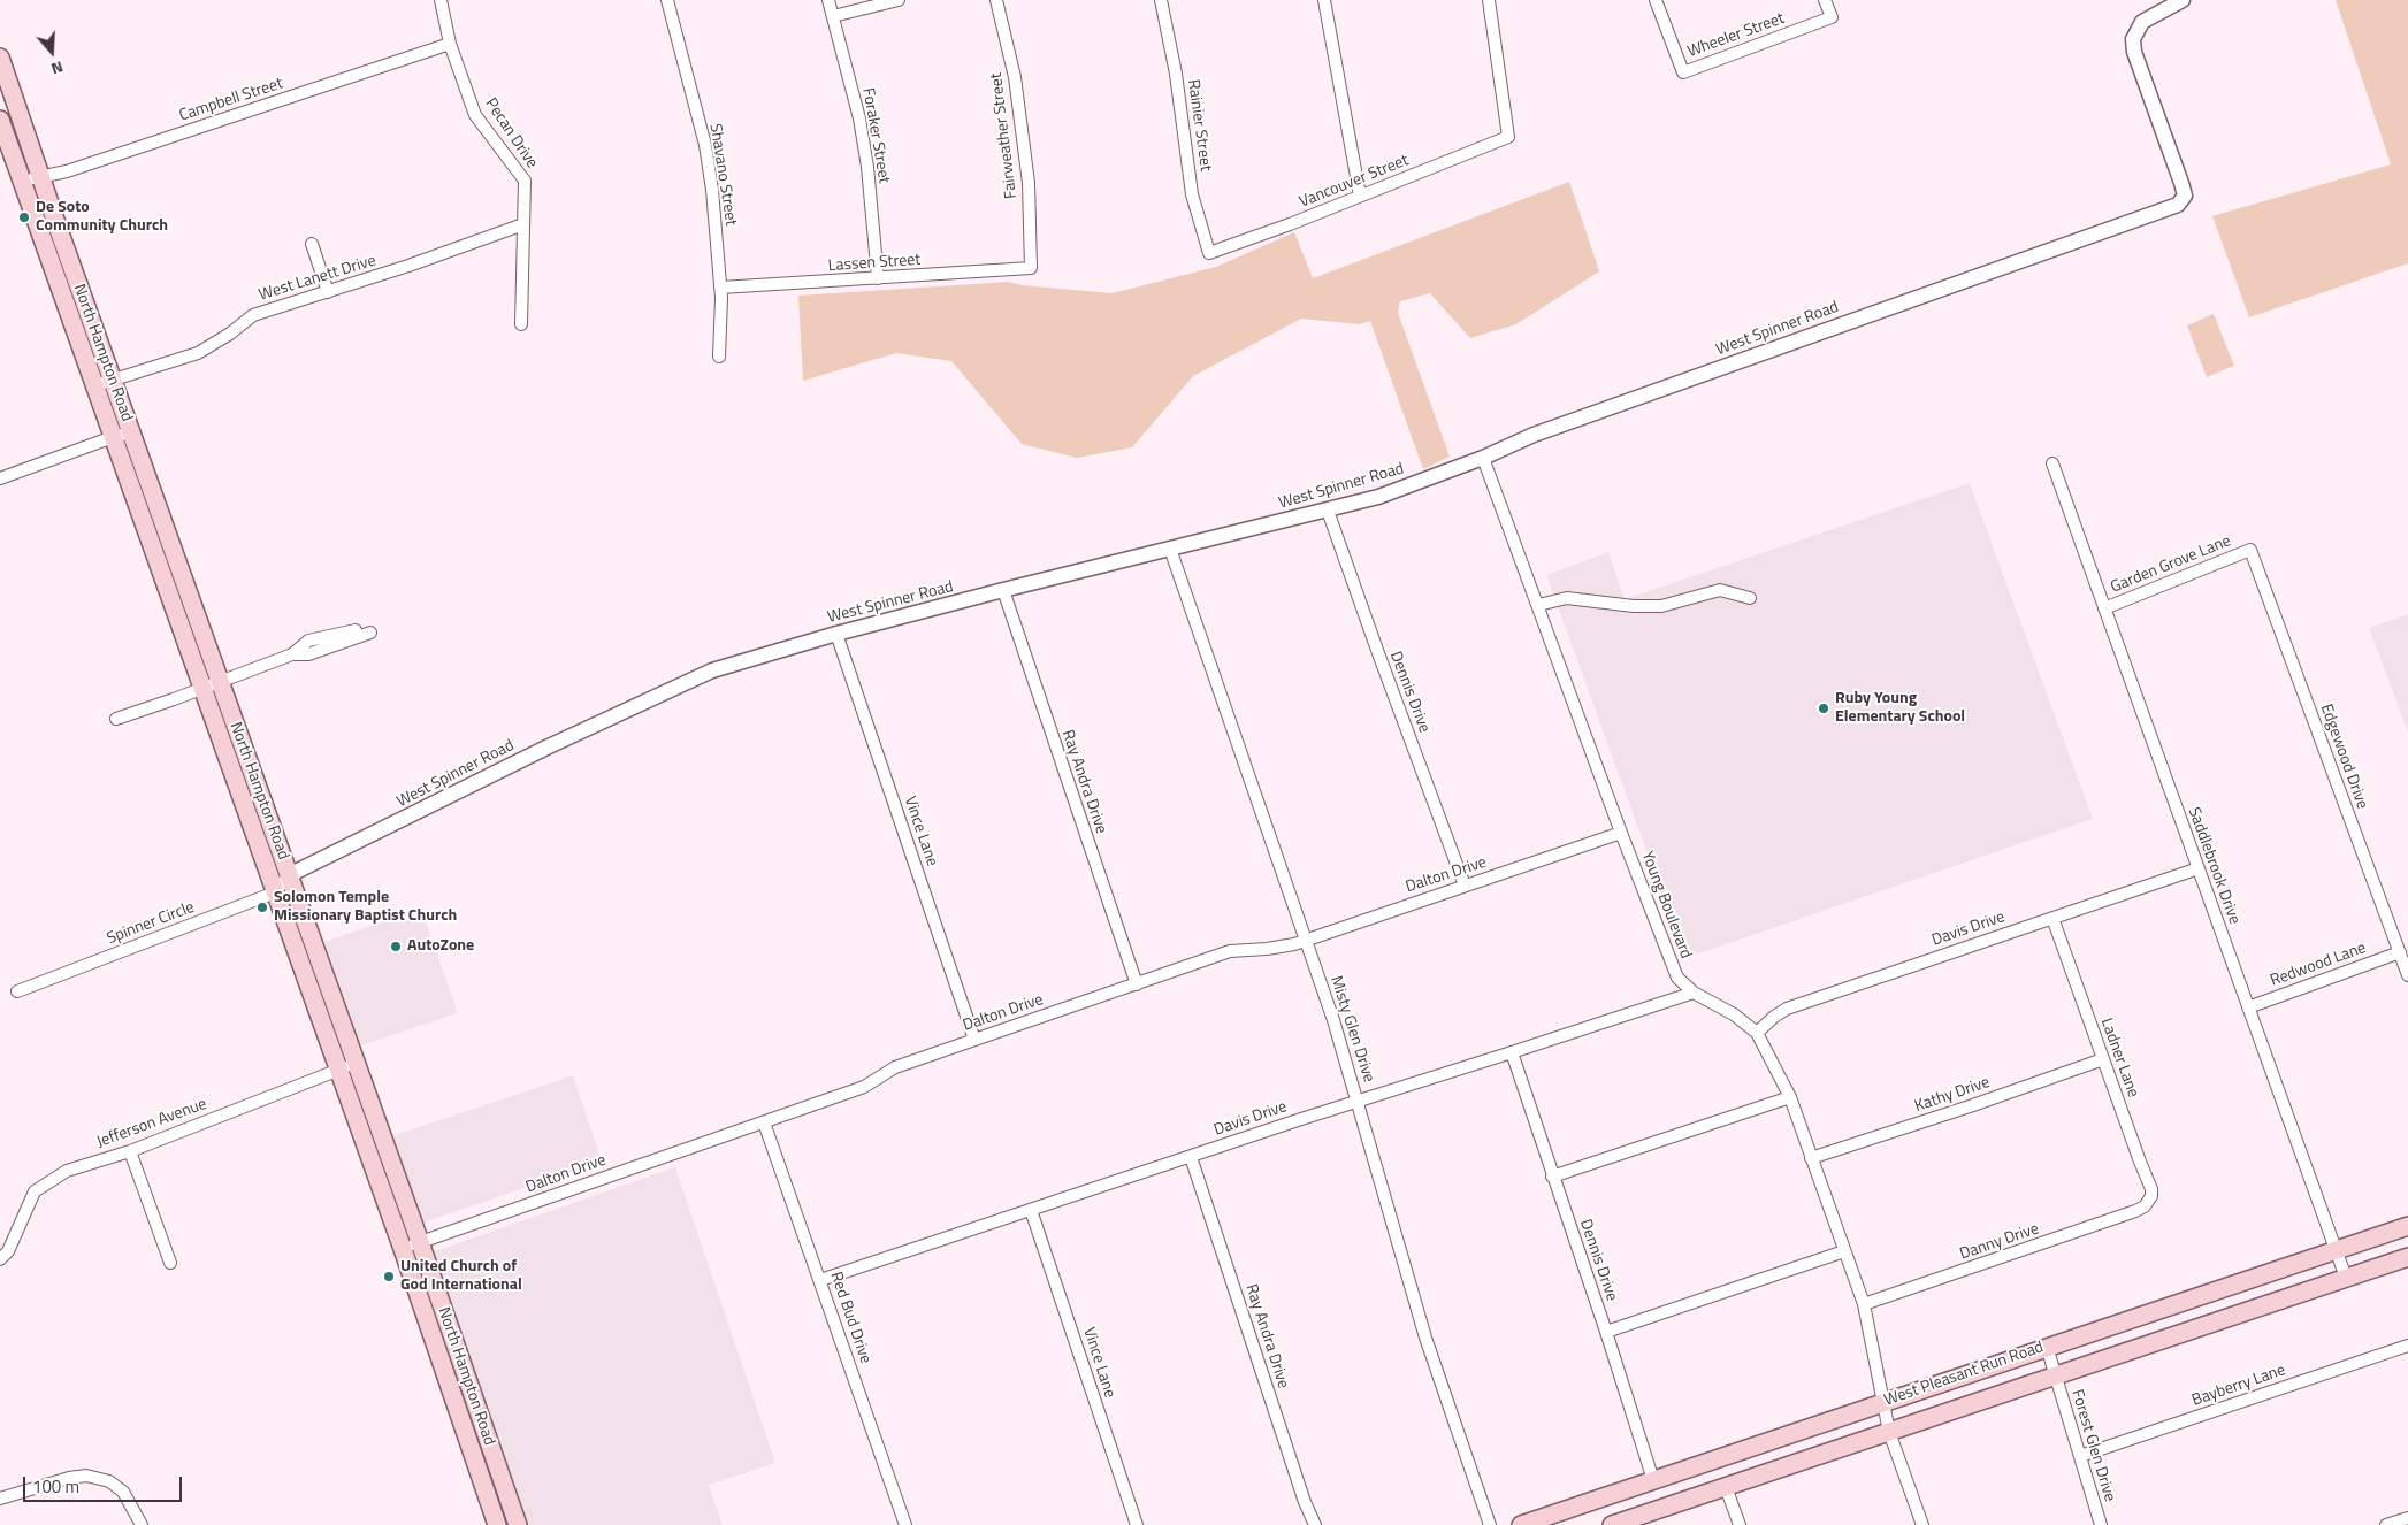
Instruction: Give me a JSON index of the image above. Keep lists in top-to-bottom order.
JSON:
{
  "streets": {
    "main road": ["North Hampton Road", "West Pleasant Run Road"],
    "street": [
      "Wheeler Street",
      "Campbell Street",
      "Rainier Street",
      "Pecan Drive",
      "Foraker Street",
      "Fairweather Street",
      "Shavano Street",
      "Vancouver Street",
      "Lassen Street",
      "West Lanett Drive",
      "West Spinner Road",
      "Garden Grove Lane",
      "Dennis Drive",
      "Edgewood Drive",
      "Ray Andra Drive",
      "Vince Lane",
      "Saddlebrook Drive",
      "Dalton Drive",
      "Young Boulevard",
      "Spinner Circle",
      "Davis Drive",
      "Redwood Lane",
      "Misty Glen Drive",
      "Ladner Lane",
      "Kathy Drive",
      "Jefferson Avenue",
      "Danny Drive",
      "Red Bud Drive",
      "Bayberry Lane",
      "Forest Glen Drive"
    ]
  },
  "crossings": [
    ["Campbell Street", "Pecan Drive"],
    ["Campbell Street", "North Hampton Road"],
    ["Rainier Street", "Vancouver Street"],
    ["Pecan Drive", "West Lanett Drive"],
    ["Foraker Street", "Lassen Street"],
    ["Fairweather Street", "Lassen Street"],
    ["Shavano Street", "Lassen Street"],
    ["West Lanett Drive", "North Hampton Road"],
    ["West Spinner Road", "North Hampton Road"],
    ["West Spinner Road", "Dennis Drive"],
    ["West Spinner Road", "Ray Andra Drive"],
    ["West Spinner Road", "Vince Lane"],
    ["West Spinner Road", "Young Boulevard"],
    ["West Spinner Road", "Misty Glen Drive"],
    ["North Hampton Road", "Dalton Drive"],
    ["North Hampton Road", "Spinner Circle"],
    ["North Hampton Road", "Jefferson Avenue"],
    ["Garden Grove Lane", "Edgewood Drive"],
    ["Garden Grove Lane", "Saddlebrook Drive"],
    ["Dennis Drive", "Dalton Drive"],
    ["Dennis Drive", "Davis Drive"],
    ["Dennis Drive", "West Pleasant Run Road"],
    ["Edgewood Drive", "Redwood Lane"],
    ["Ray Andra Drive", "Dalton Drive"],
    ["Ray Andra Drive", "Davis Drive"],
    ["Vince Lane", "Dalton Drive"],
    ["Vince Lane", "Davis Drive"],
    ["Saddlebrook Drive", "Davis Drive"],
    ["Saddlebrook Drive", "Redwood Lane"],
    ["Saddlebrook Drive", "West Pleasant Run Road"],
    ["Dalton Drive", "Young Boulevard"],
    ["Dalton Drive", "Misty Glen Drive"],
    ["Dalton Drive", "Red Bud Drive"],
    ["Young Boulevard", "Davis Drive"],
    ["Young Boulevard", "Kathy Drive"],
    ["Young Boulevard", "Danny Drive"],
    ["Young Boulevard", "West Pleasant Run Road"],
    ["Davis Drive", "Misty Glen Drive"],
    ["Davis Drive", "Ladner Lane"],
    ["Davis Drive", "Red Bud Drive"],
    ["Ladner Lane", "Kathy Drive"],
    ["Ladner Lane", "Danny Drive"],
    ["West Pleasant Run Road", "Forest Glen Drive"],
    ["Bayberry Lane", "Forest Glen Drive"]
  ],
  "places": [
    "De Soto Community Church",
    "Ruby Young Elementary School",
    "Solomon Temple Missionary Baptist Church",
    "AutoZone",
    "United Church of God International"
  ],
  "scale_bar": "100 m",
  "north": "bottom"
}
